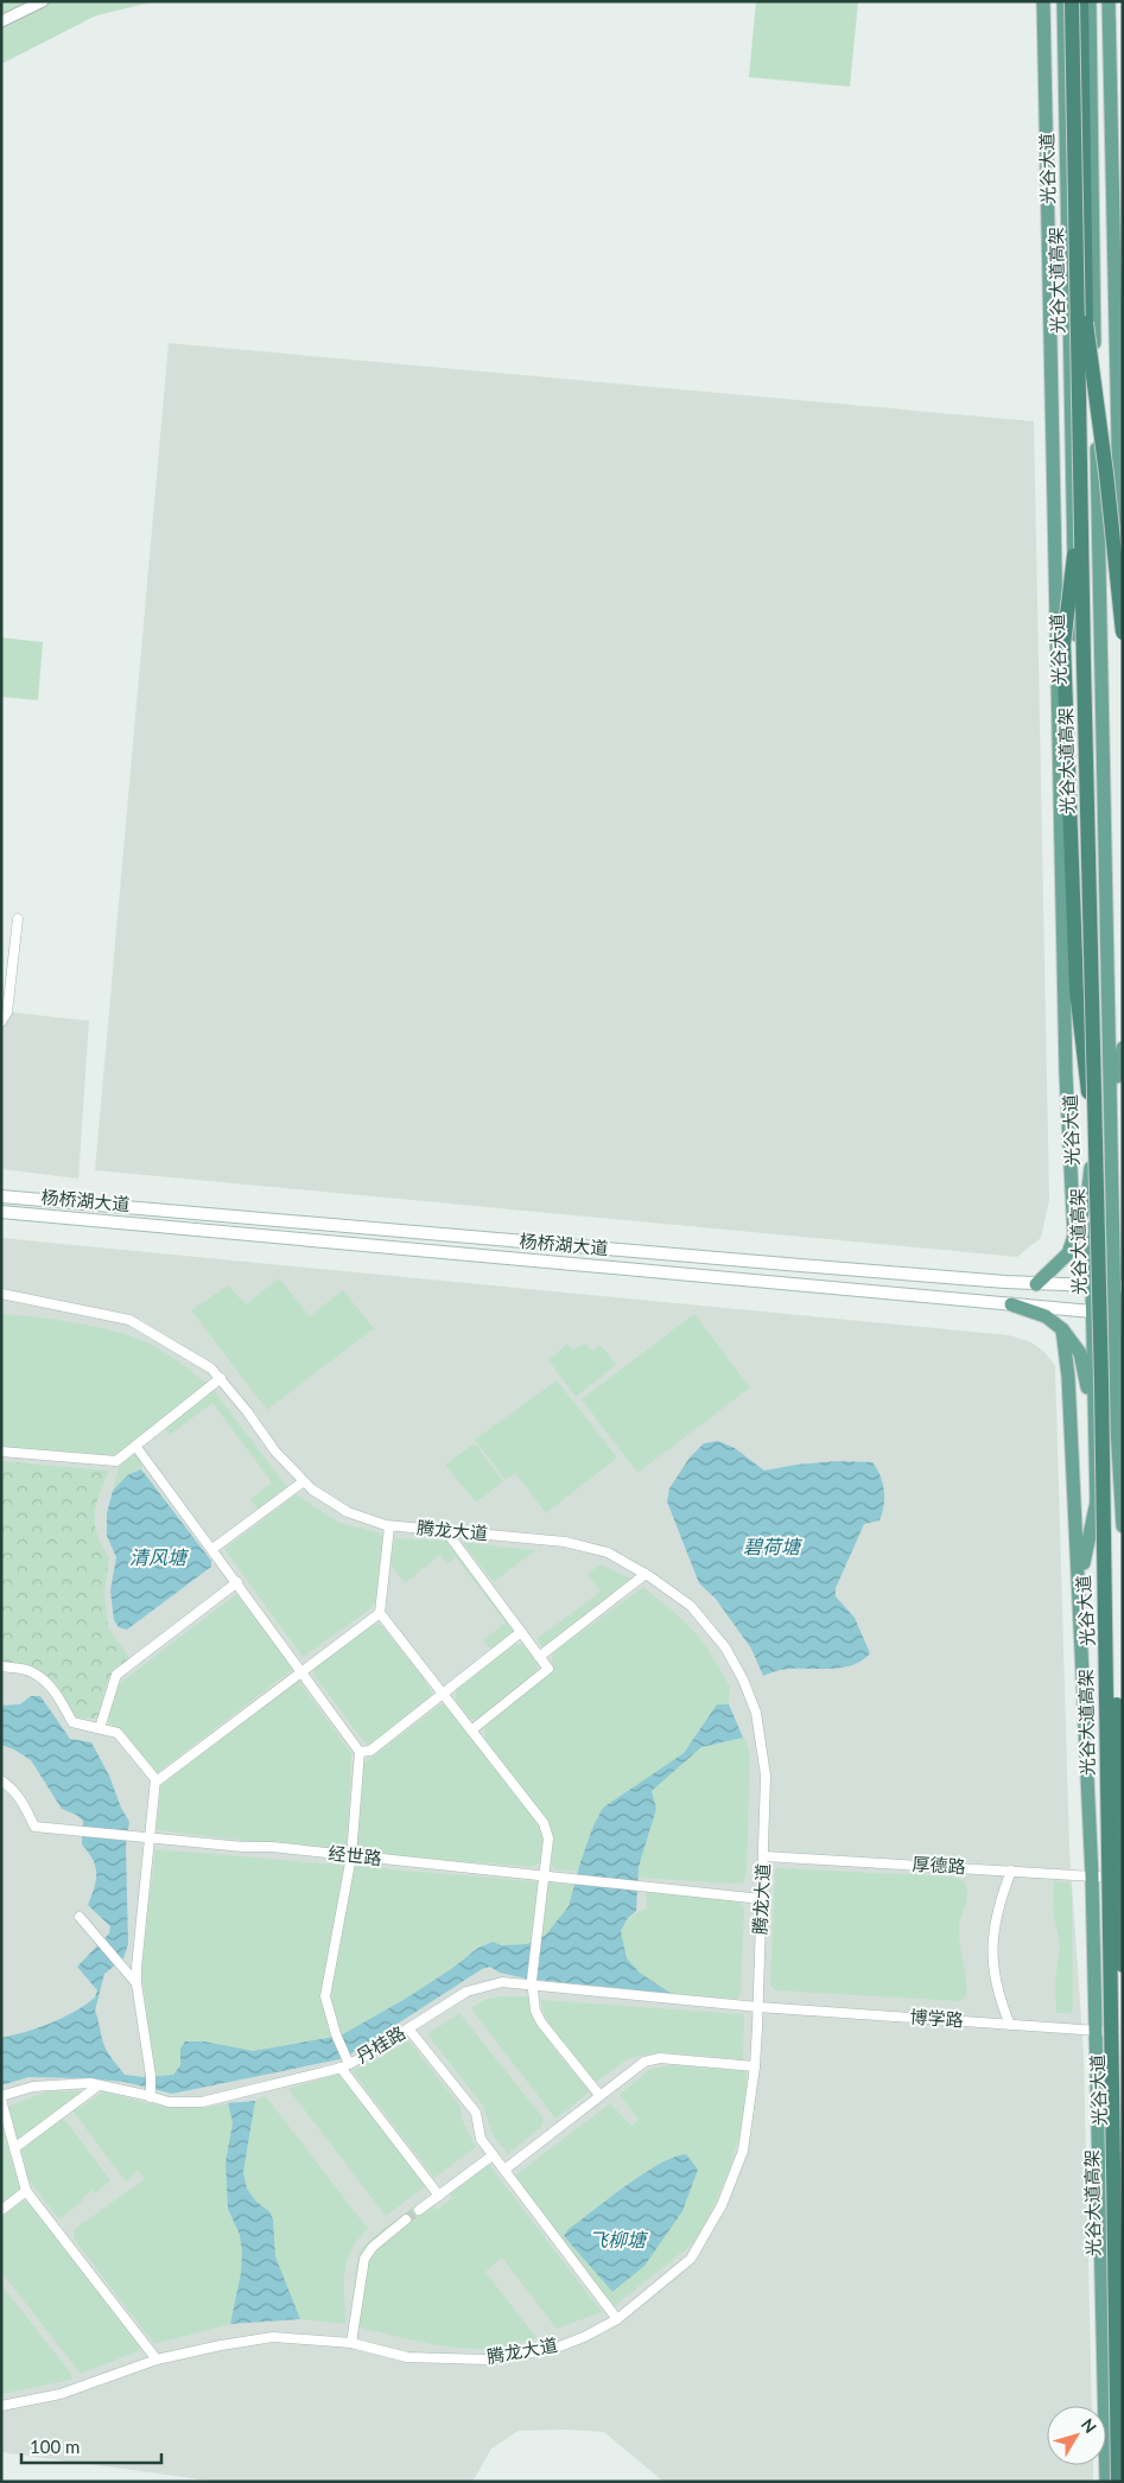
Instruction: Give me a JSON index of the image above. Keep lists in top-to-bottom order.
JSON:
{
  "streets": {
    "highway": ["光谷大道高架"],
    "main road": ["光谷大道", "杨桥湖大道"],
    "street": [
      "腾龙大道",
      "经世路",
      "厚德路",
      "博学路",
      "丹桂路"
    ]
  },
  "crossings": [
    ["光谷大道", "杨桥湖大道"],
    ["光谷大道", "厚德路"],
    ["光谷大道", "博学路"],
    ["腾龙大道", "经世路"],
    ["腾龙大道", "厚德路"],
    ["腾龙大道", "博学路"],
    ["腾龙大道", "丹桂路"],
    ["博学路", "丹桂路"]
  ],
  "water": ["碧荷塘", "清风塘", "飞柳塘"],
  "scale_bar": "100 m",
  "north": "top right"
}
